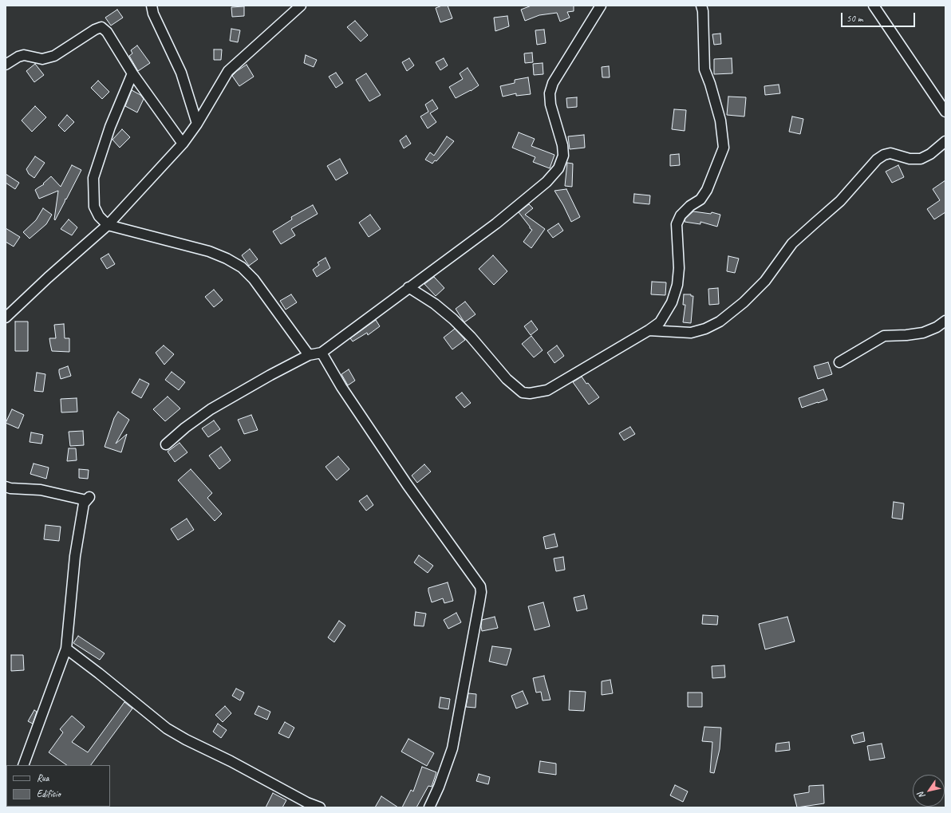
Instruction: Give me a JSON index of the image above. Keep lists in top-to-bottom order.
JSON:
{
  "legend": ["Rua", "Edifício"],
  "scale_bar": "50 m",
  "north": "bottom left"
}
